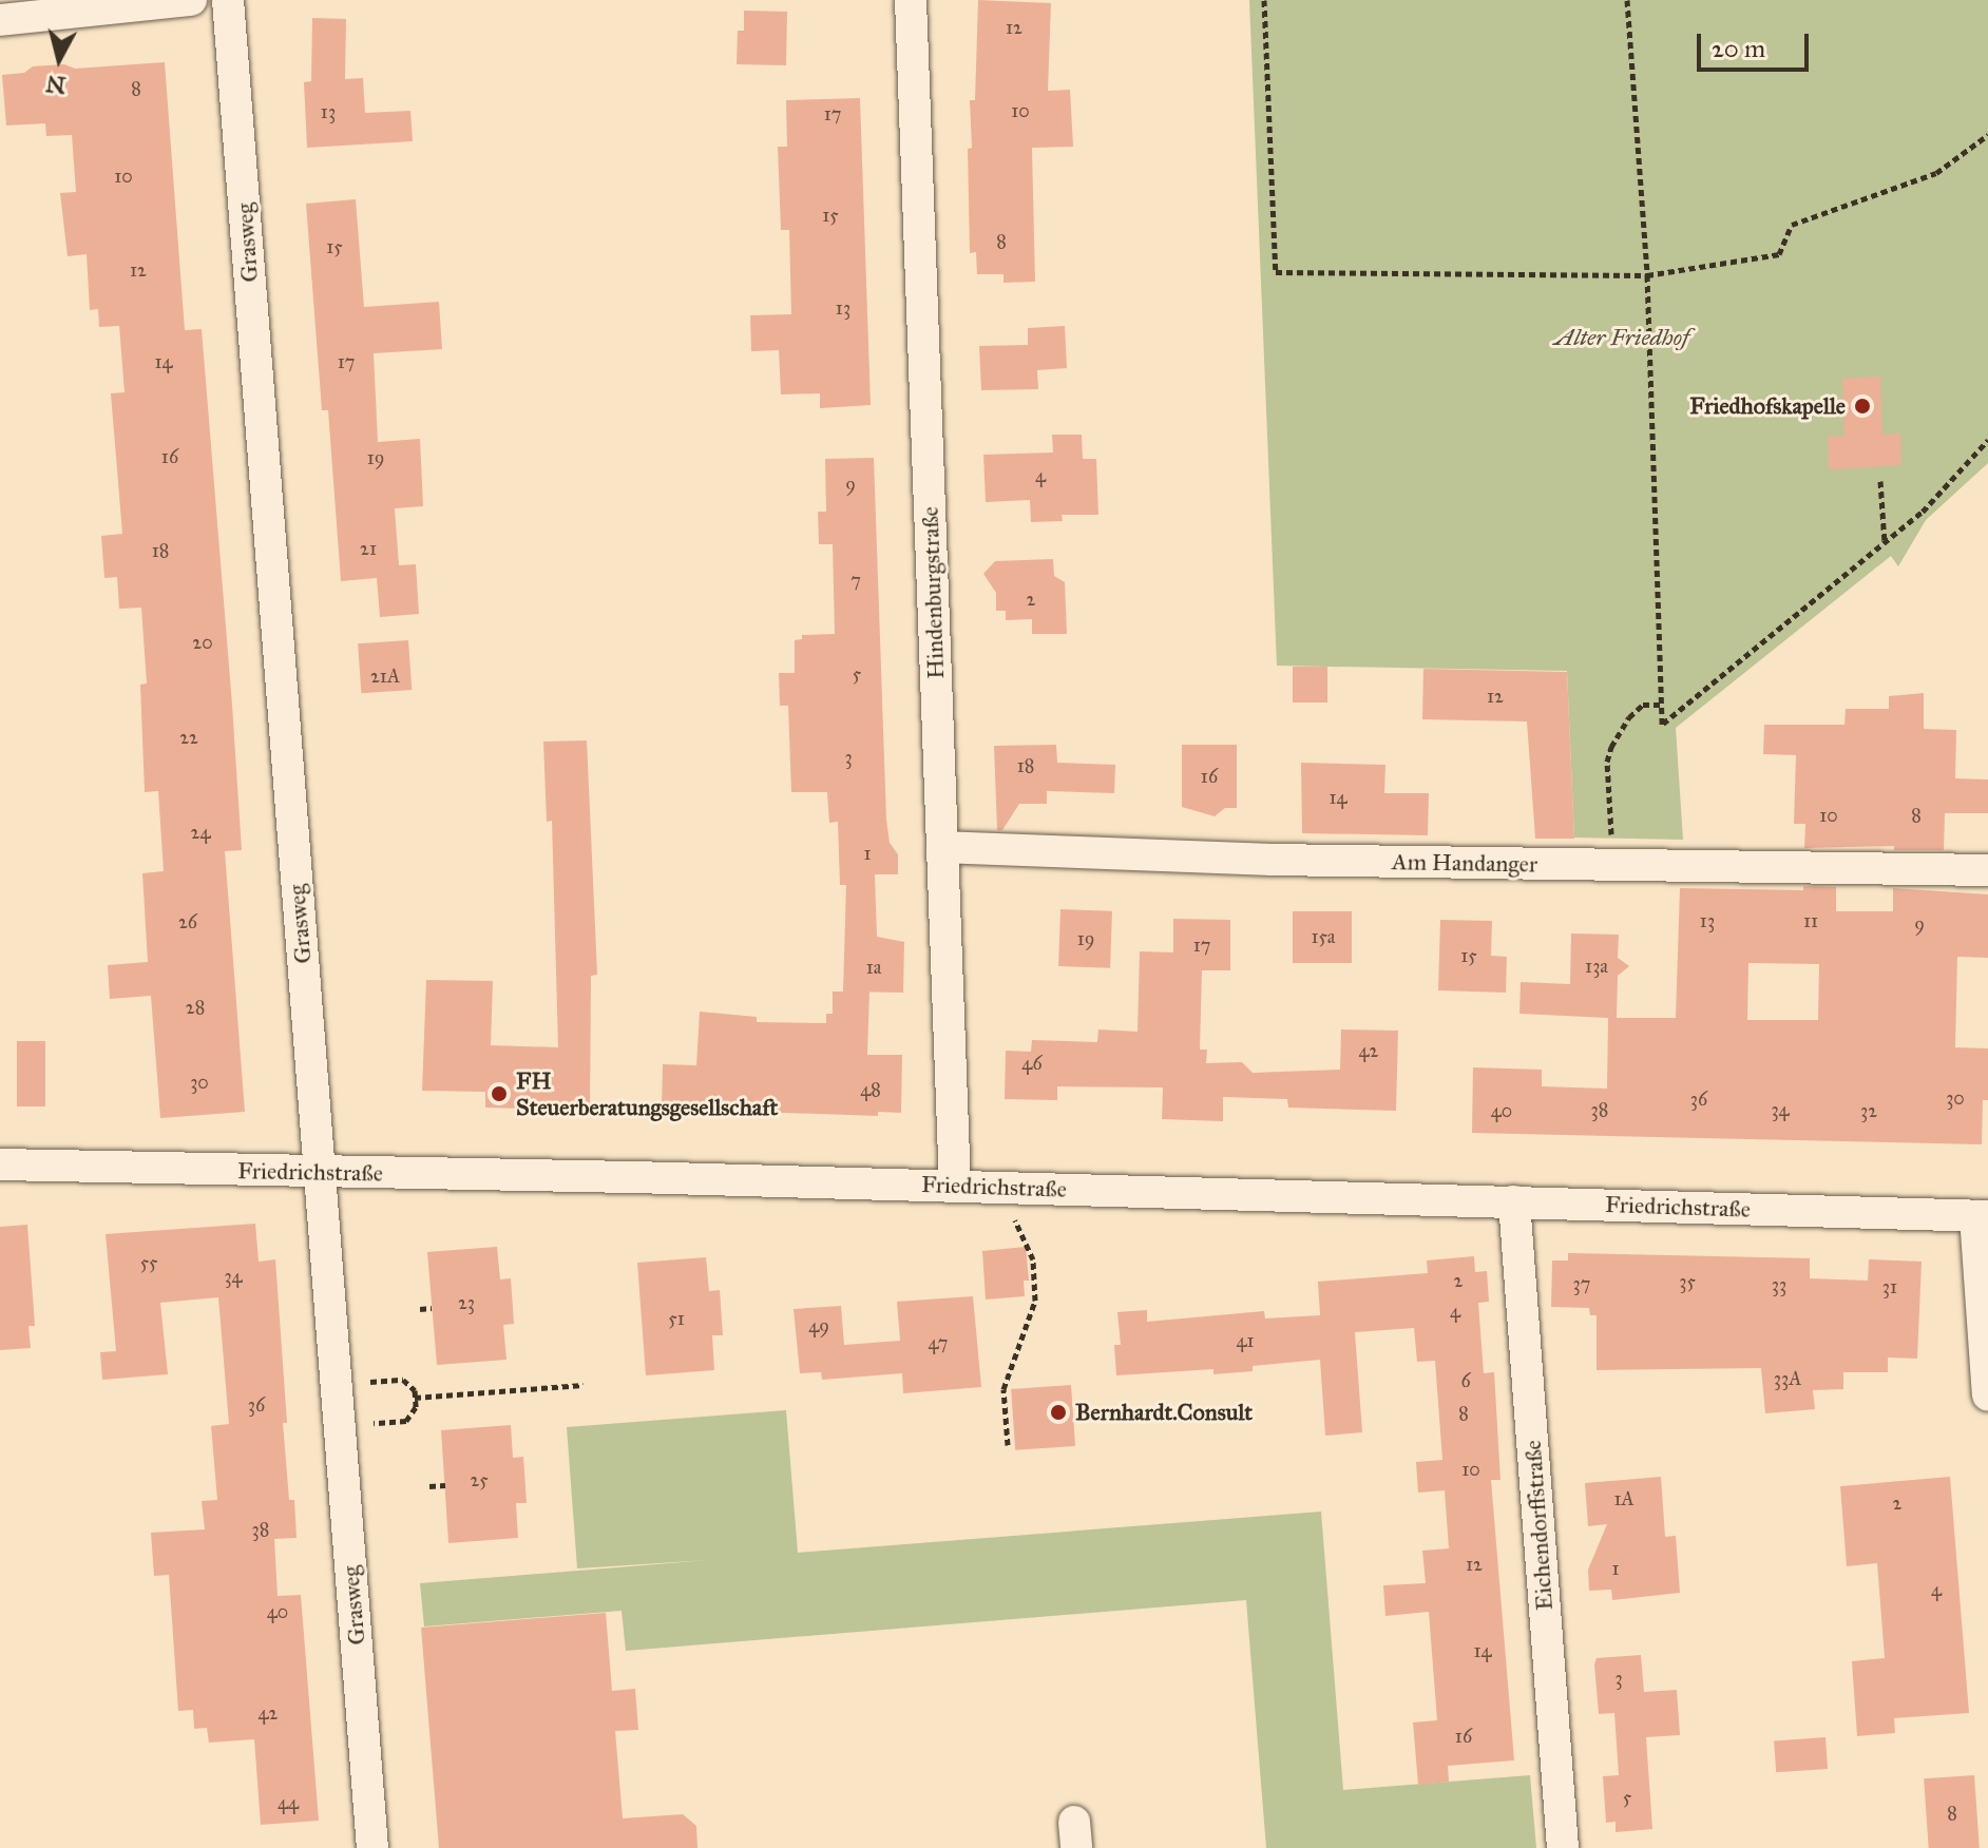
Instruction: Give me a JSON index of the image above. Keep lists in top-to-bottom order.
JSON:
{
  "streets": {
    "street": [
      "Grasweg",
      "Hindenburgstraße",
      "Am Handanger",
      "Friedrichstraße",
      "Eichendorffstraße"
    ]
  },
  "crossings": [
    ["Grasweg", "Friedrichstraße"],
    ["Hindenburgstraße", "Am Handanger"],
    ["Hindenburgstraße", "Friedrichstraße"],
    ["Friedrichstraße", "Eichendorffstraße"]
  ],
  "parks": ["Alter Friedhof"],
  "places": ["Friedhofskapelle", "FH Steuerberatungsgesellschaft", "Bernhardt.Consult"],
  "house_numbers": [
    "12",
    "8",
    "10",
    "13",
    "17",
    "10",
    "15",
    "8",
    "15",
    "12",
    "13",
    "14",
    "17",
    "16",
    "19",
    "4",
    "9",
    "21",
    "18",
    "7",
    "2",
    "20",
    "5",
    "21A",
    "12",
    "22",
    "3",
    "18",
    "16",
    "14",
    "10",
    "8",
    "24",
    "1",
    "13",
    "11",
    "26",
    "9",
    "15a",
    "19",
    "17",
    "15",
    "13a",
    "1a",
    "28",
    "42",
    "46",
    "30",
    "48",
    "30",
    "36",
    "38",
    "34",
    "40",
    "32",
    "55",
    "34",
    "2",
    "35",
    "37",
    "33",
    "31",
    "23",
    "4",
    "51",
    "49",
    "41",
    "47",
    "33A",
    "6",
    "36",
    "8",
    "10",
    "25",
    "1A",
    "2",
    "38",
    "12",
    "1",
    "4",
    "40",
    "14",
    "3",
    "42",
    "16",
    "5",
    "44",
    "8"
  ],
  "scale_bar": "20 m",
  "north": "bottom"
}
